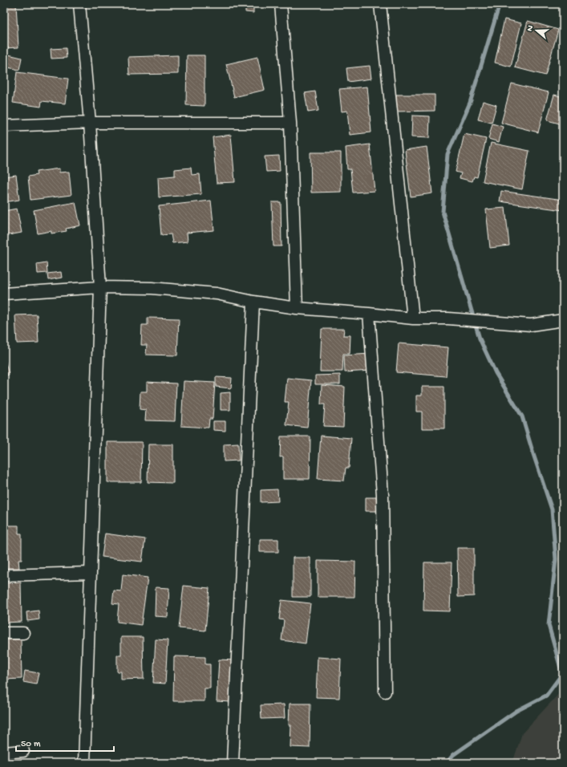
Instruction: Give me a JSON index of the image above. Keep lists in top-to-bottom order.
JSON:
{
  "scale_bar": "50 m",
  "north": "left"
}
